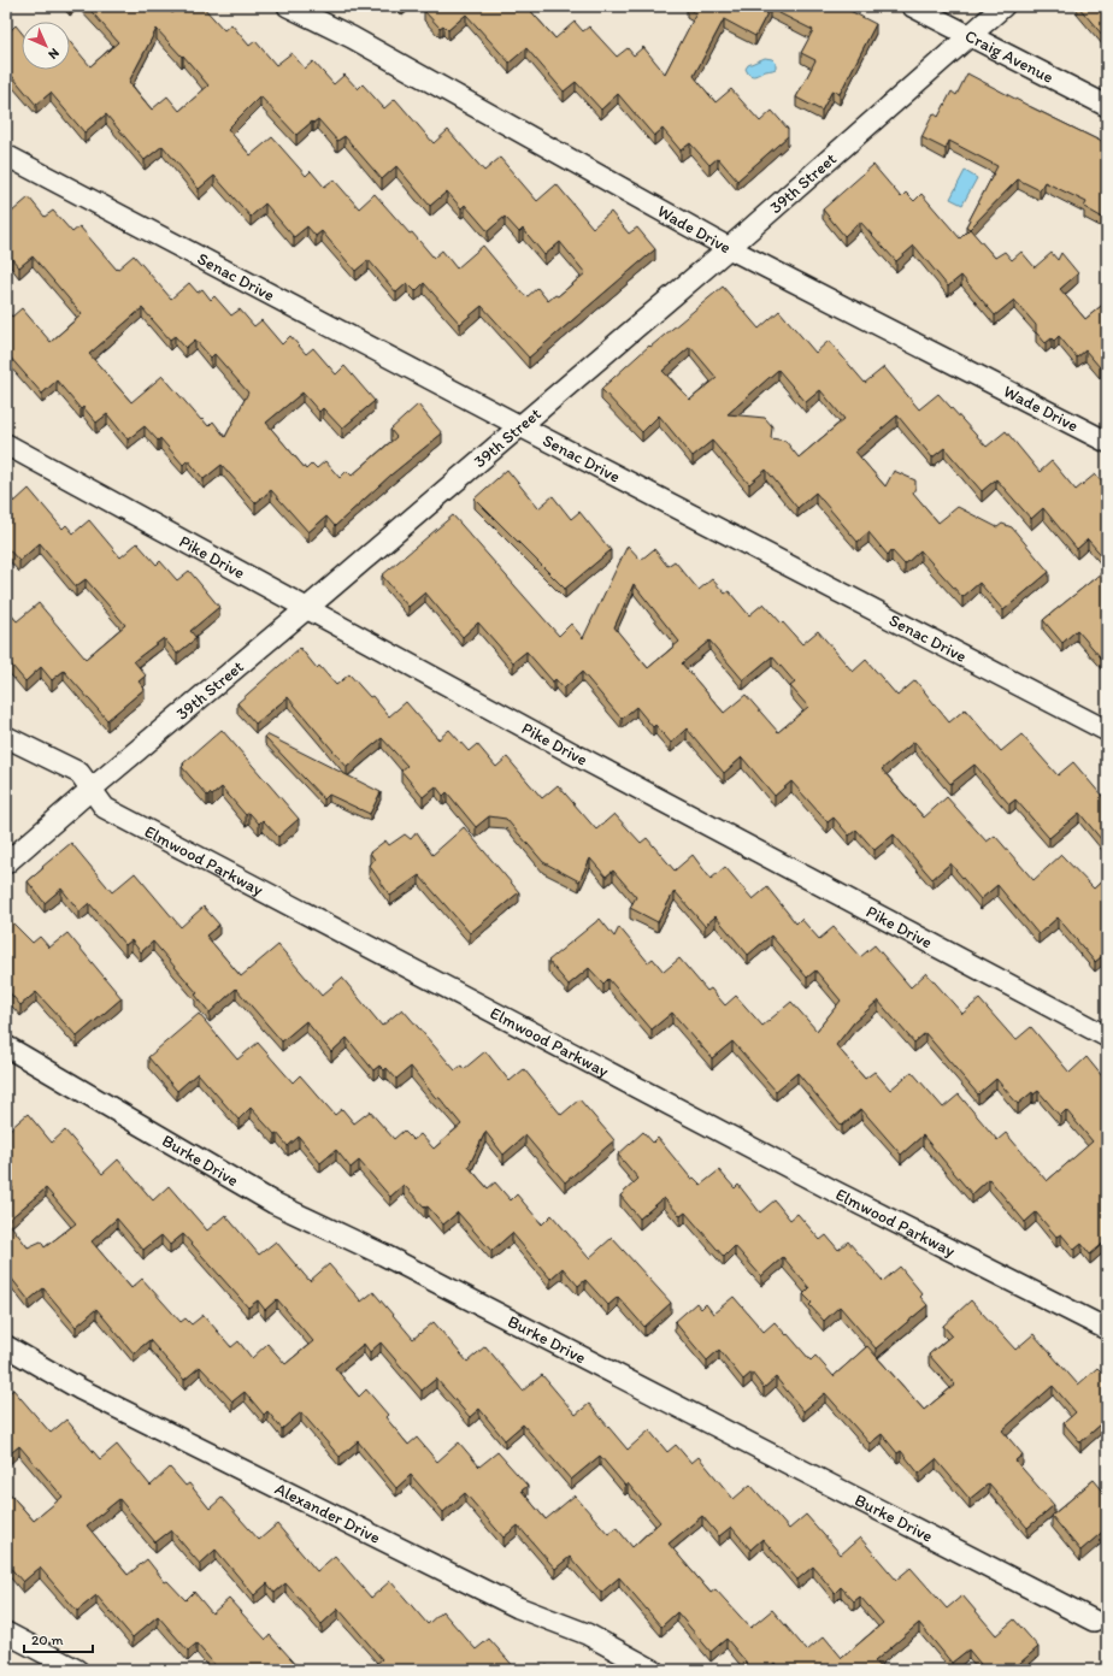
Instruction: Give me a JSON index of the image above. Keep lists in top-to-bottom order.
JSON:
{
  "streets": {
    "street": [
      "Craig Avenue",
      "39th Street",
      "Wade Drive",
      "Senac Drive",
      "Pike Drive",
      "Elmwood Parkway",
      "Burke Drive",
      "Alexander Drive"
    ]
  },
  "crossings": [
    ["Craig Avenue", "39th Street"],
    ["39th Street", "Wade Drive"],
    ["39th Street", "Senac Drive"],
    ["39th Street", "Pike Drive"],
    ["39th Street", "Elmwood Parkway"]
  ],
  "scale_bar": "20 m",
  "north": "bottom right"
}
